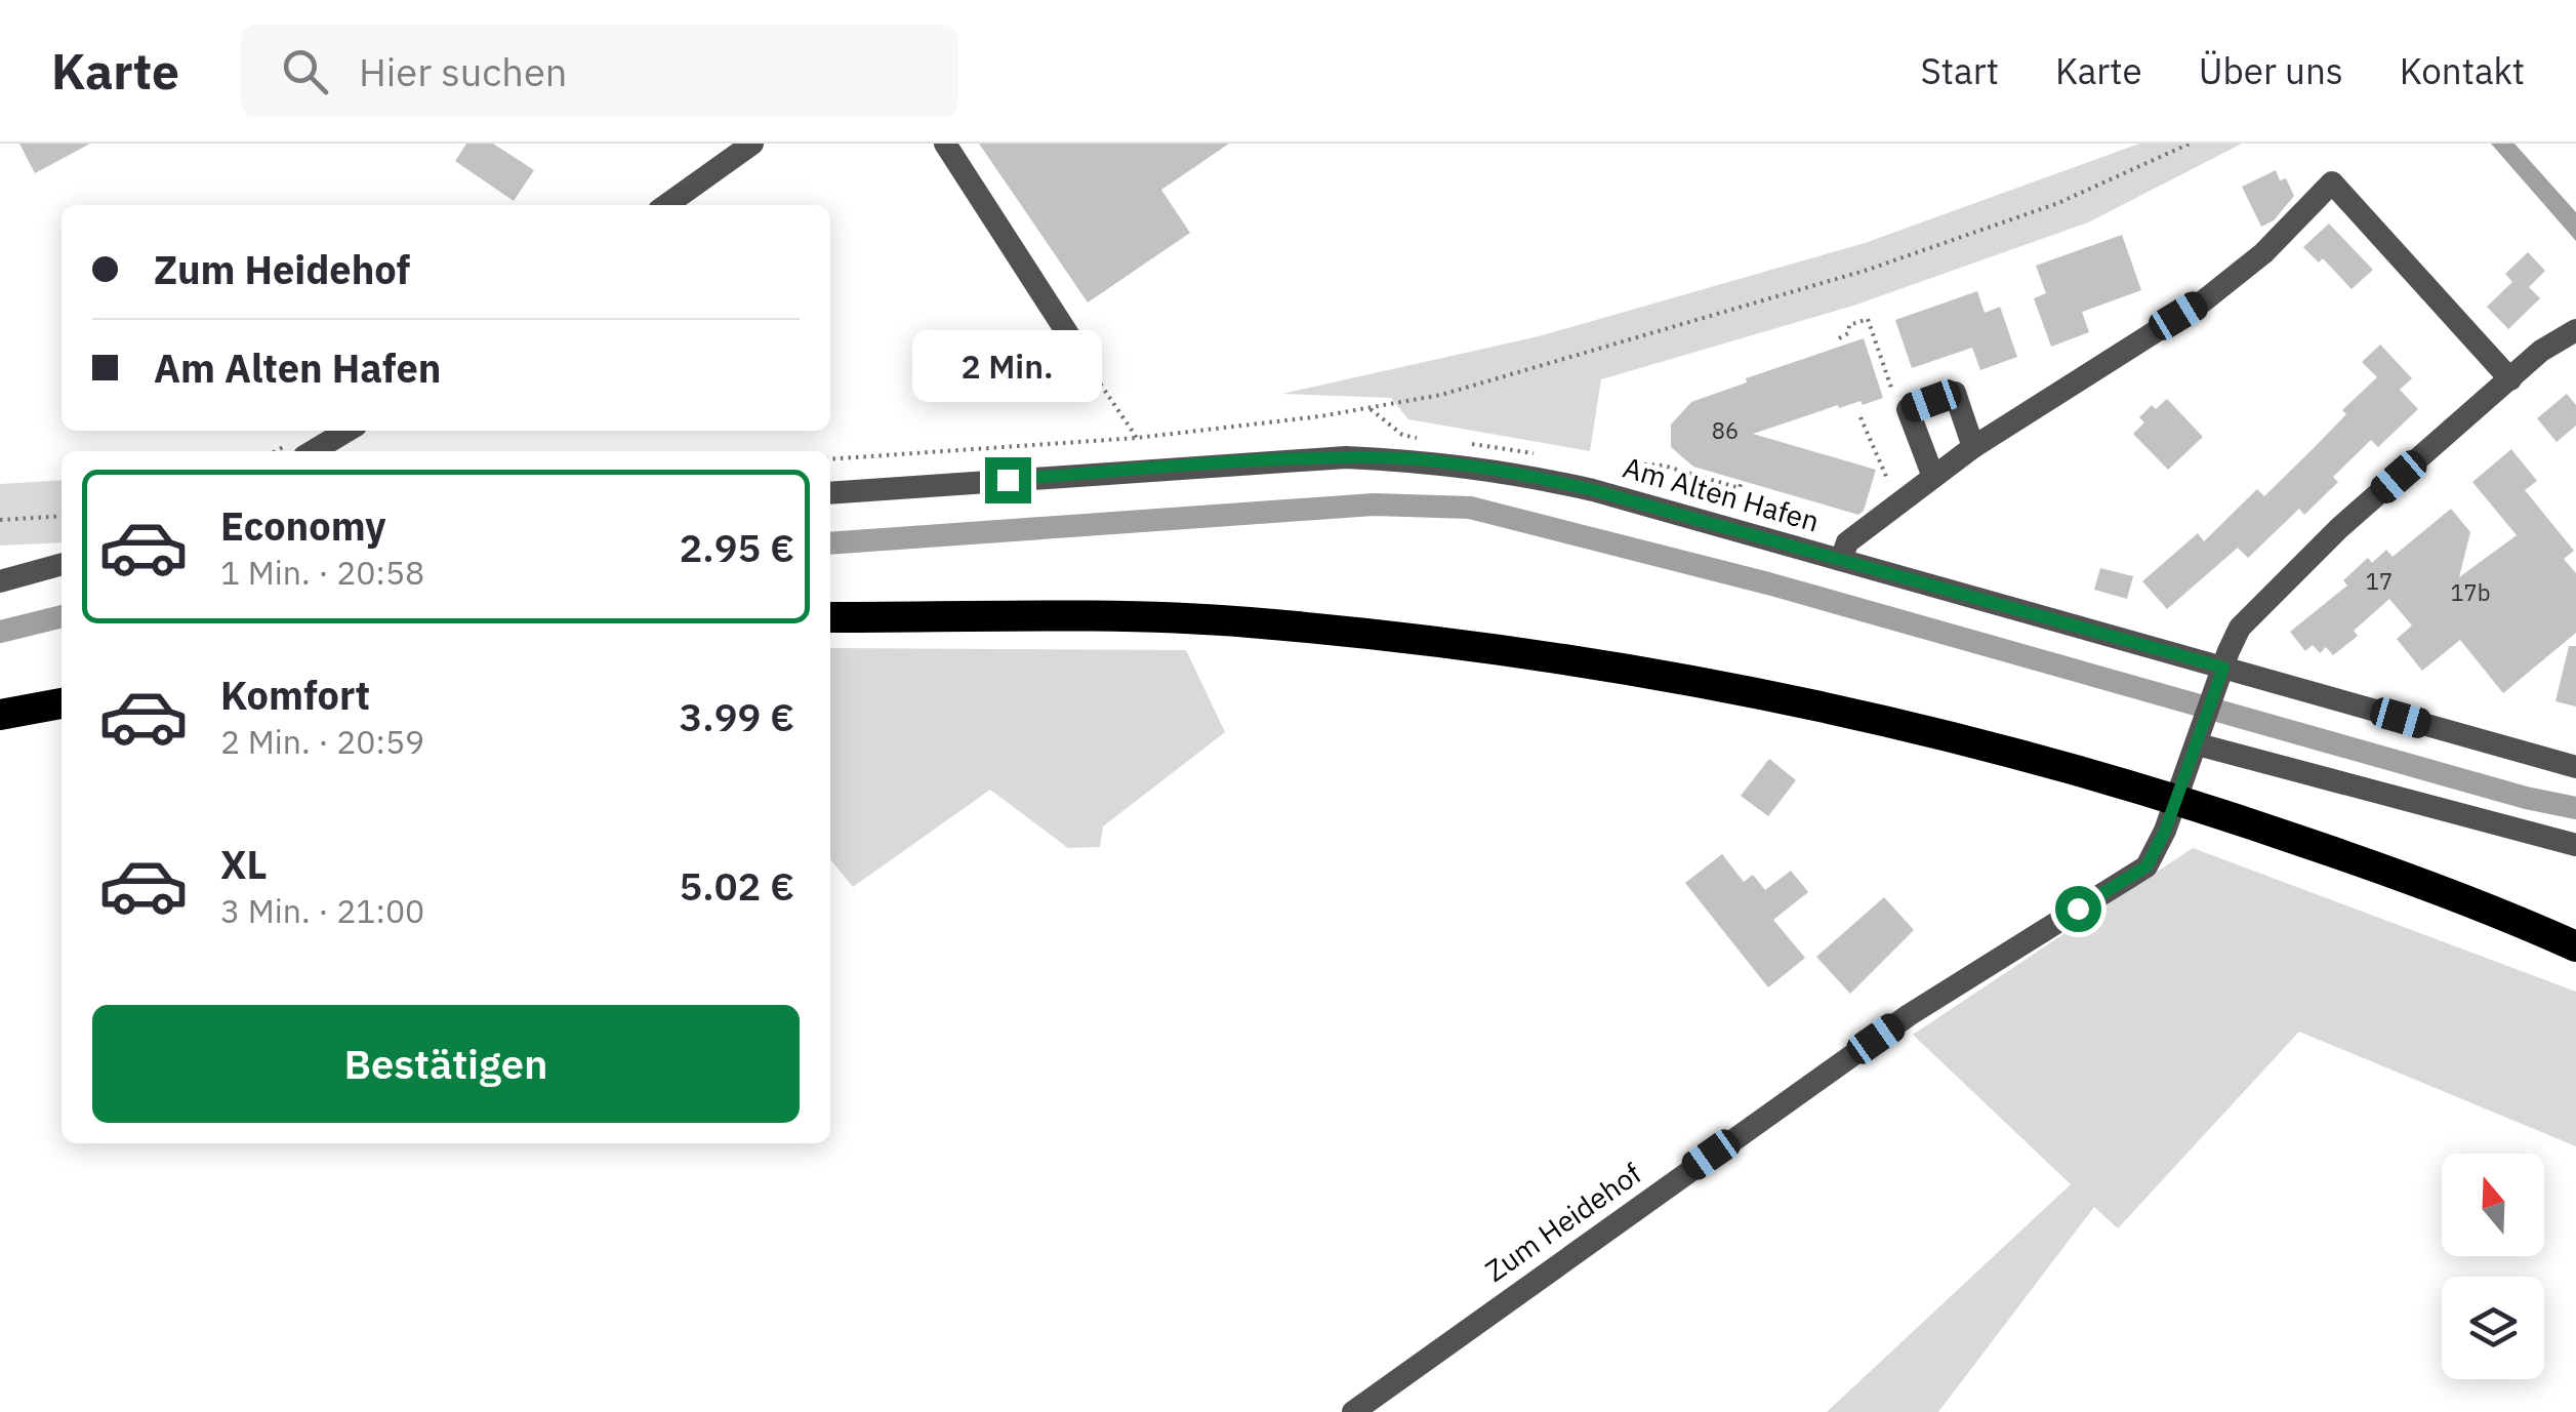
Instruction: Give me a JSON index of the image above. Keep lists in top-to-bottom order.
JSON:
{
  "streets": {
    "street": ["Am Alten Hafen", "Zum Heidehof"]
  },
  "crossings": [
    ["Am Alten Hafen", "Zum Heidehof"]
  ],
  "house_numbers": ["86", "17", "17b"],
  "north": "top",
  "page": {
    "header": "Karte",
    "search": "Hier suchen",
    "nav": [
      "Start",
      "Karte",
      "Über uns",
      "Kontakt"
    ],
    "banner": ["Zum Heidehof", "Am Alten Hafen"],
    "bubble": "2 Min.",
    "list": [
      {
        "name": "Economy",
        "note": "1 Min. · 20:58",
        "value": "2.95 €"
      },
      {
        "name": "Komfort",
        "note": "2 Min. · 20:59",
        "value": "3.99 €"
      },
      {
        "name": "XL",
        "note": "3 Min. · 21:00",
        "value": "5.02 €"
      }
    ],
    "buttons": "Bestätigen"
  }
}
